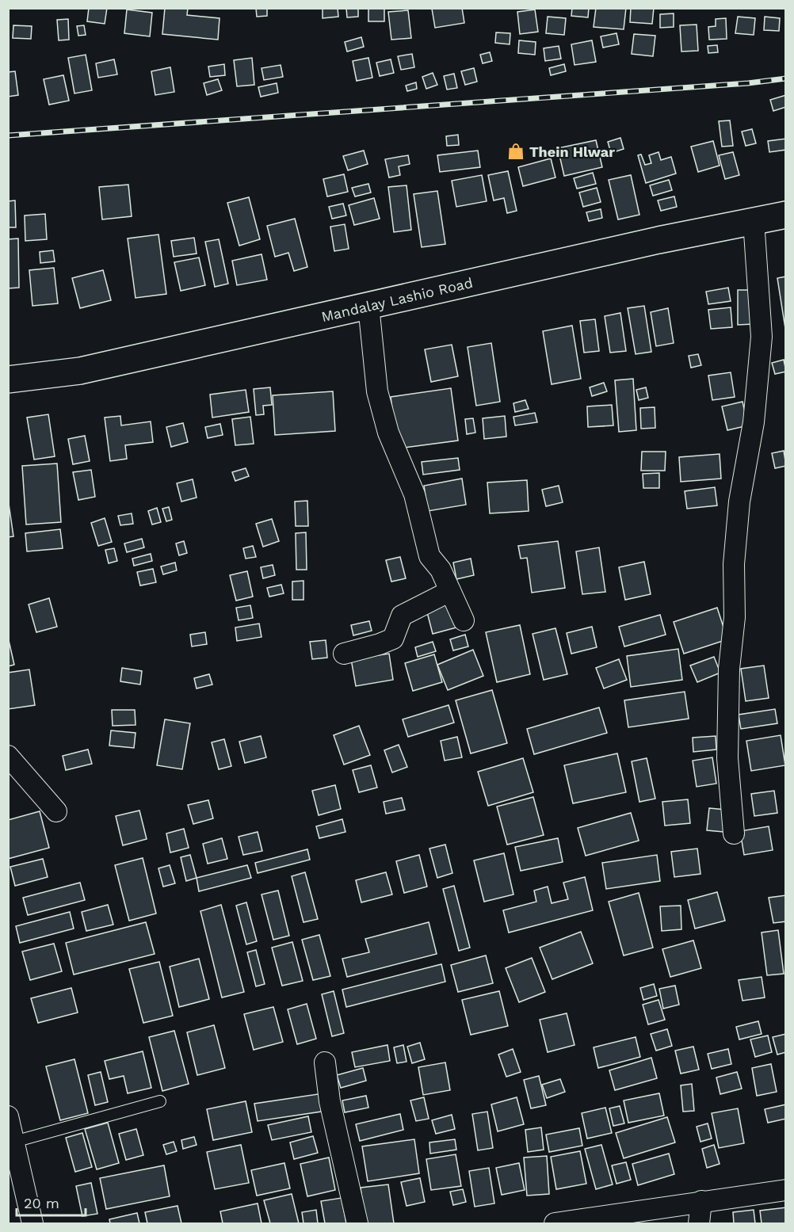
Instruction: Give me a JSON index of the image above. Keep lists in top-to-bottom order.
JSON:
{
  "streets": {
    "highway": ["Mandalay Lashio Road"]
  },
  "places": {
    "shop": ["Thein Hlwar"]
  },
  "scale_bar": "20 m"
}
